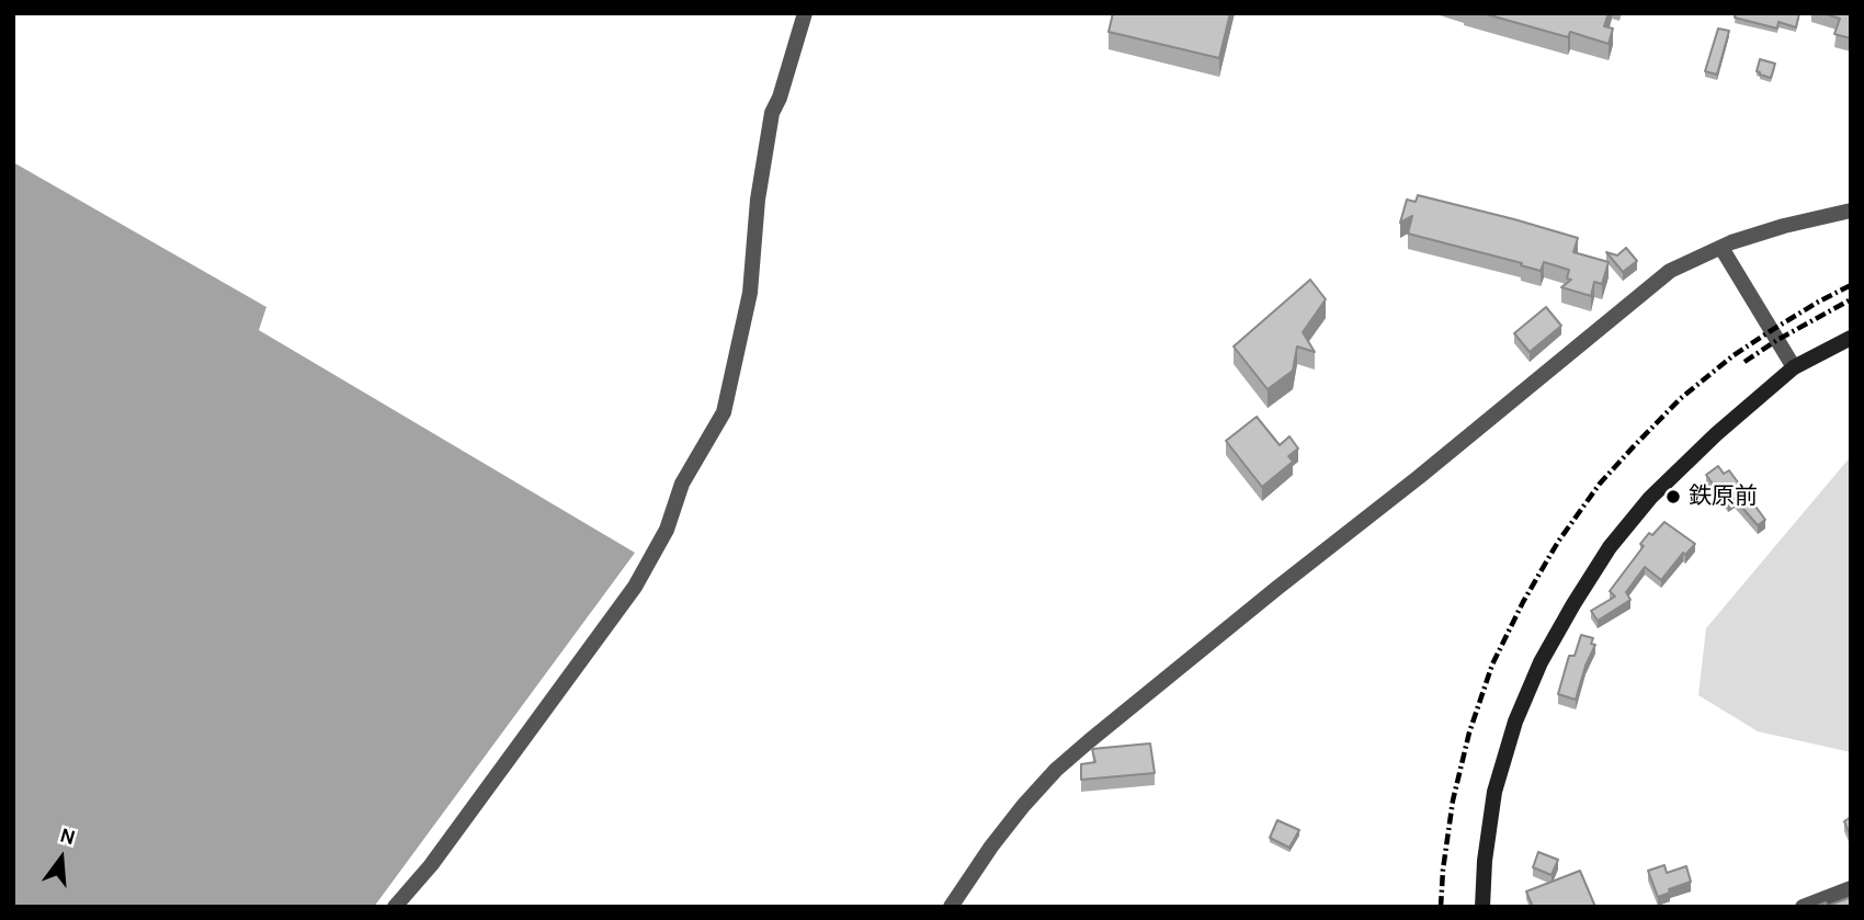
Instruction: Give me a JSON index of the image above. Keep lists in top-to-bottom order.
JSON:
{
  "places": ["鉄原前"],
  "north": "top"
}
